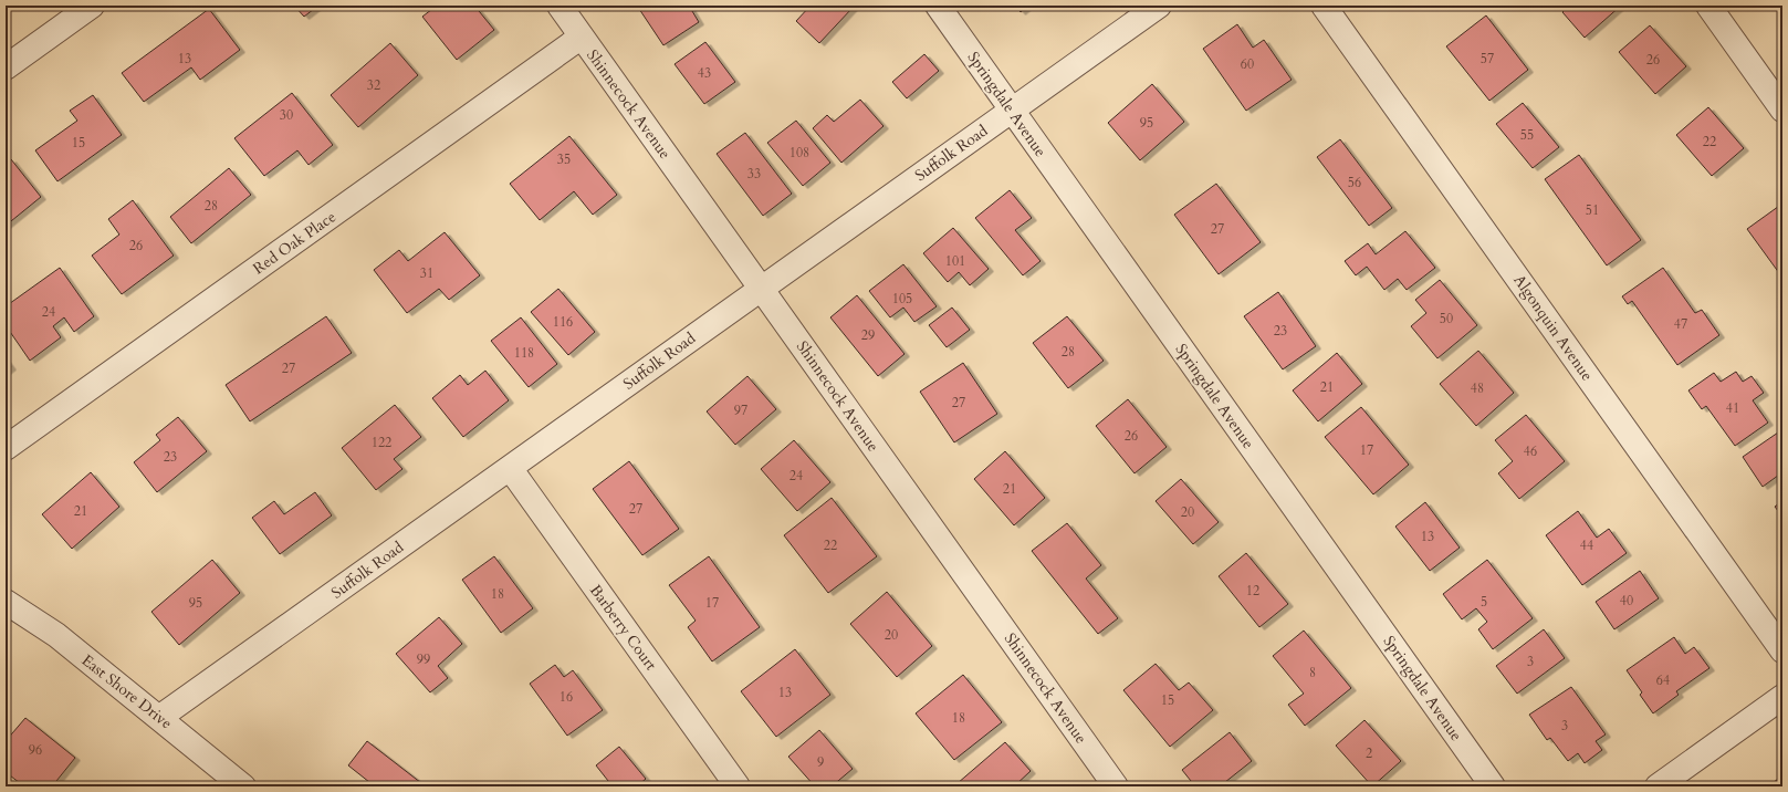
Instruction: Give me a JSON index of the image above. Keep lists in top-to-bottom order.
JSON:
{
  "streets": {
    "street": [
      "Shinnecock Avenue",
      "Springdale Avenue",
      "Suffolk Road",
      "Red Oak Place",
      "Algonquin Avenue",
      "Barberry Court",
      "East Shore Drive"
    ]
  },
  "crossings": [
    ["Shinnecock Avenue", "Suffolk Road"],
    ["Shinnecock Avenue", "Red Oak Place"],
    ["Springdale Avenue", "Suffolk Road"],
    ["Suffolk Road", "Barberry Court"],
    ["Suffolk Road", "East Shore Drive"]
  ],
  "house_numbers": [
    "13",
    "57",
    "26",
    "60",
    "43",
    "32",
    "30",
    "95",
    "55",
    "22",
    "15",
    "108",
    "35",
    "33",
    "56",
    "28",
    "51",
    "27",
    "26",
    "101",
    "31",
    "105",
    "24",
    "50",
    "116",
    "47",
    "23",
    "29",
    "28",
    "118",
    "27",
    "21",
    "48",
    "27",
    "41",
    "97",
    "26",
    "122",
    "17",
    "46",
    "23",
    "24",
    "21",
    "27",
    "21",
    "20",
    "13",
    "22",
    "44",
    "12",
    "18",
    "40",
    "5",
    "95",
    "17",
    "20",
    "99",
    "3",
    "8",
    "64",
    "13",
    "16",
    "15",
    "18",
    "3",
    "96",
    "2",
    "9"
  ]
}
